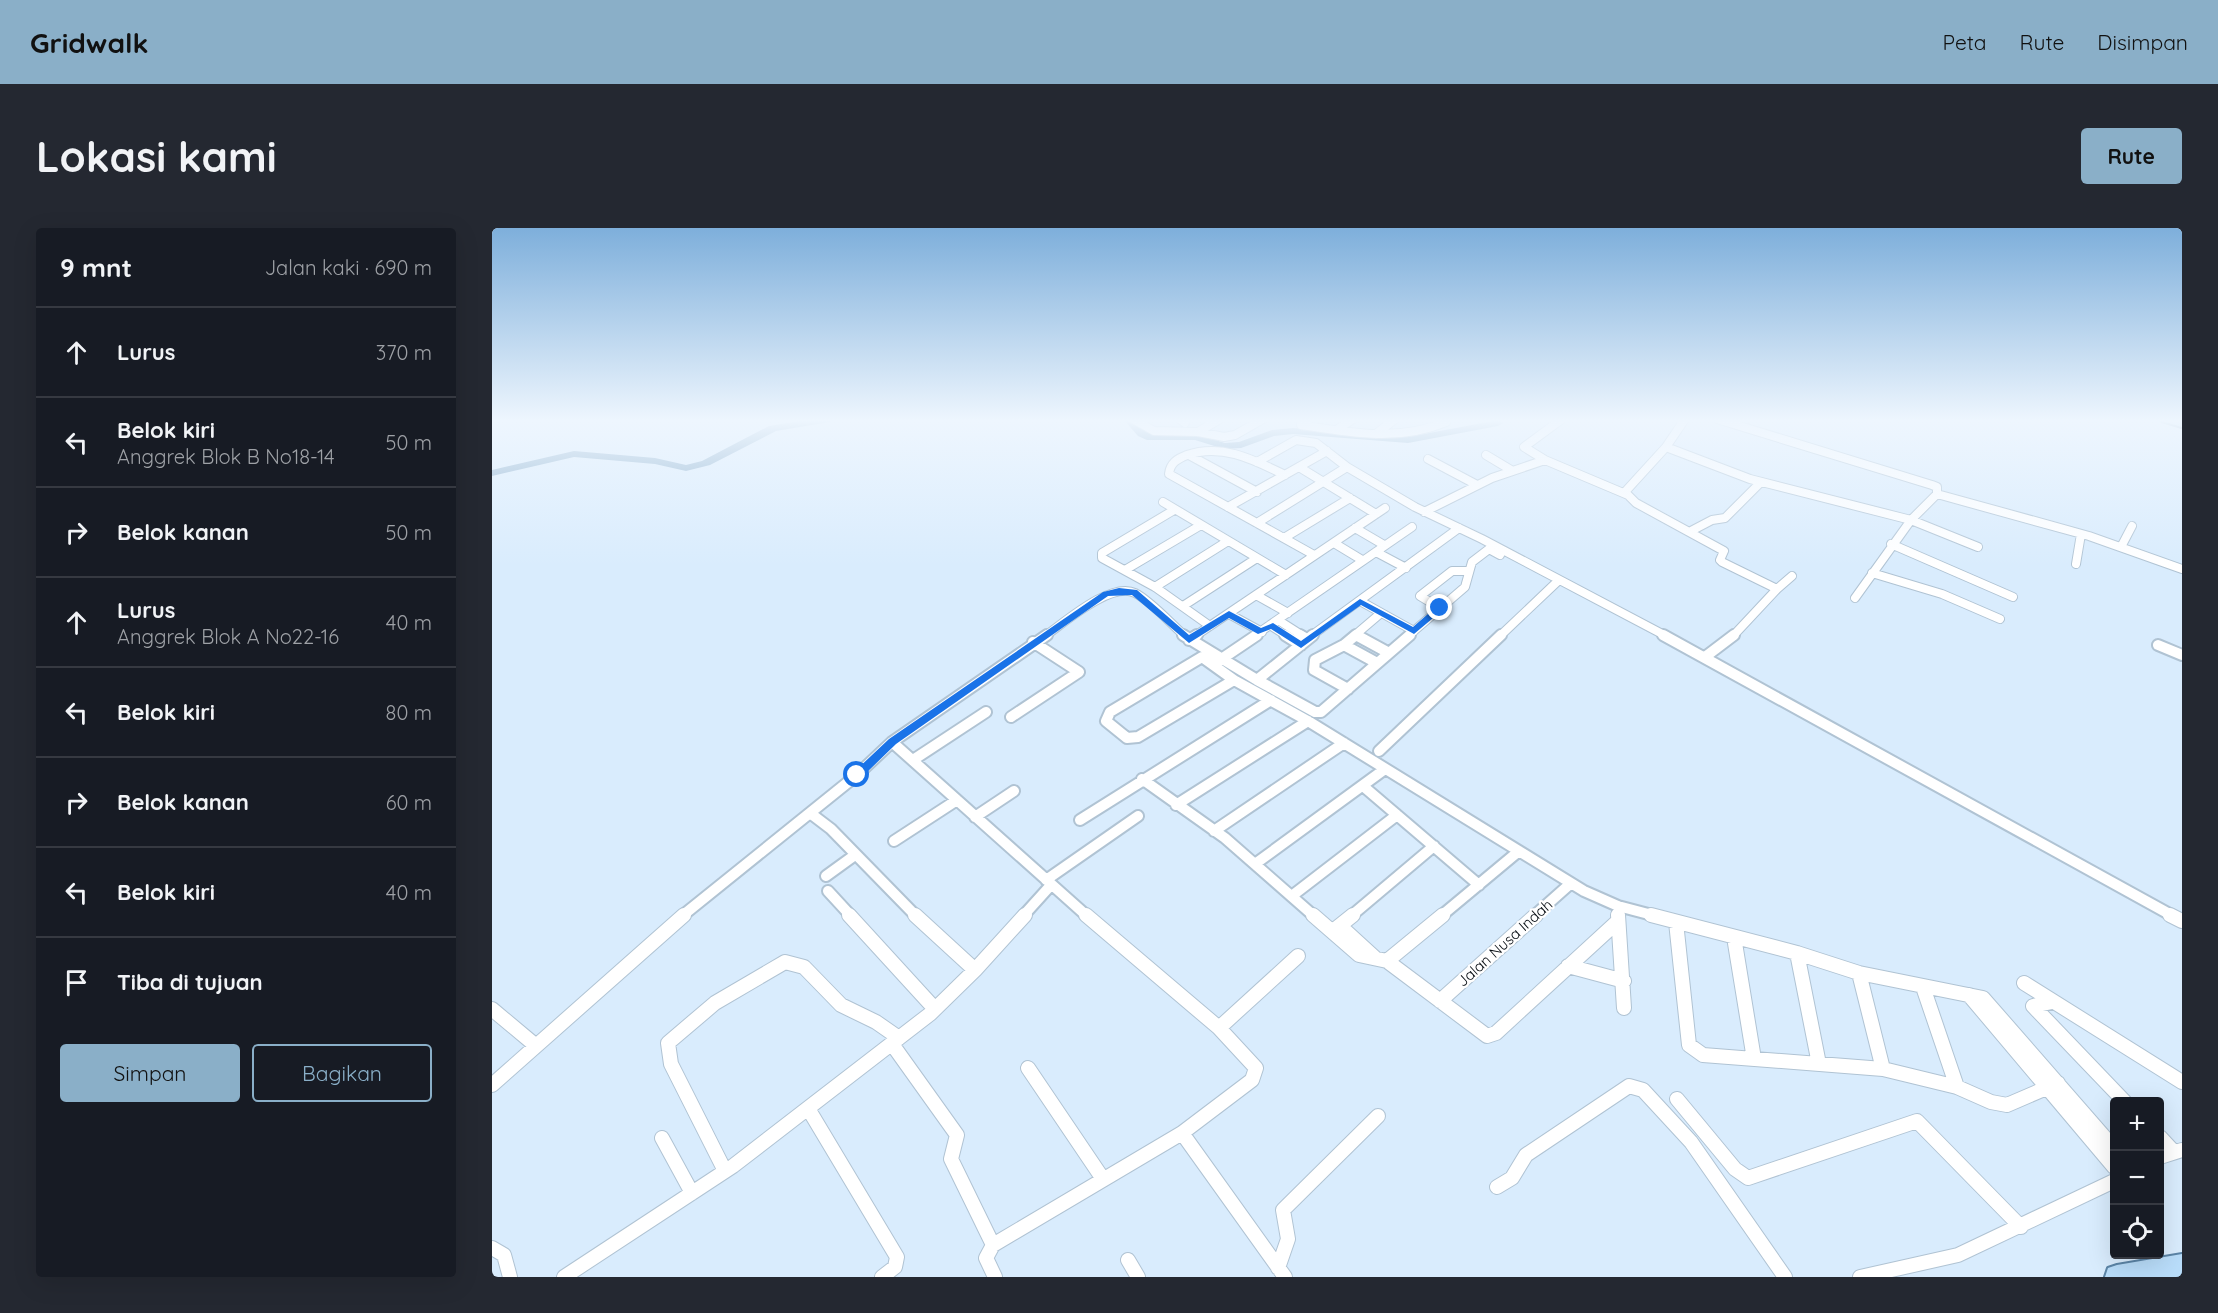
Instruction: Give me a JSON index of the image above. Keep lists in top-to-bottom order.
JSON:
{
  "streets": {
    "street": ["Jalan Nusa Indah"]
  },
  "page": {
    "header": "Gridwalk",
    "nav": ["Peta", "Rute", "Disimpan"],
    "buttons": [
      "Rute",
      ["Simpan", "Bagikan"]
    ],
    "title": "Lokasi kami",
    "heading": ["9 mnt", "Jalan kaki · 690 m"],
    "list": [
      ["Lurus", "370 m"],
      ["Belok kiri", "Anggrek Blok B No18-14", "50 m"],
      ["Belok kanan", "50 m"],
      ["Lurus", "Anggrek Blok A No22-16", "40 m"],
      ["Belok kiri", "80 m"],
      ["Belok kanan", "60 m"],
      ["Belok kiri", "40 m"],
      "Tiba di tujuan"
    ],
    "map_buttons": ["+", "−"]
  }
}
